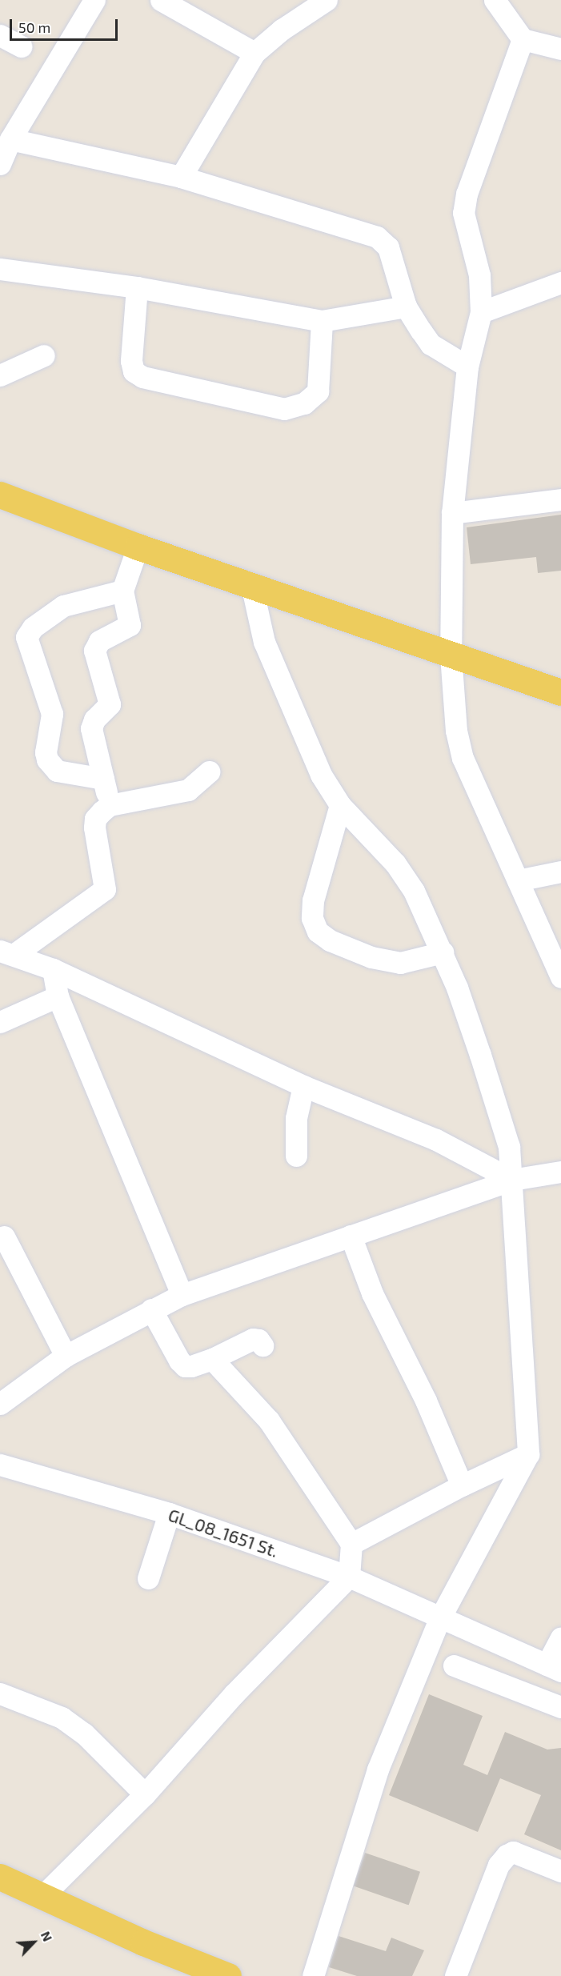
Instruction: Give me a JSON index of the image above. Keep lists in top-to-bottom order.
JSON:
{
  "streets": {
    "street": ["GL_08_1651 St."]
  },
  "scale_bar": "50 m",
  "north": "top right"
}
